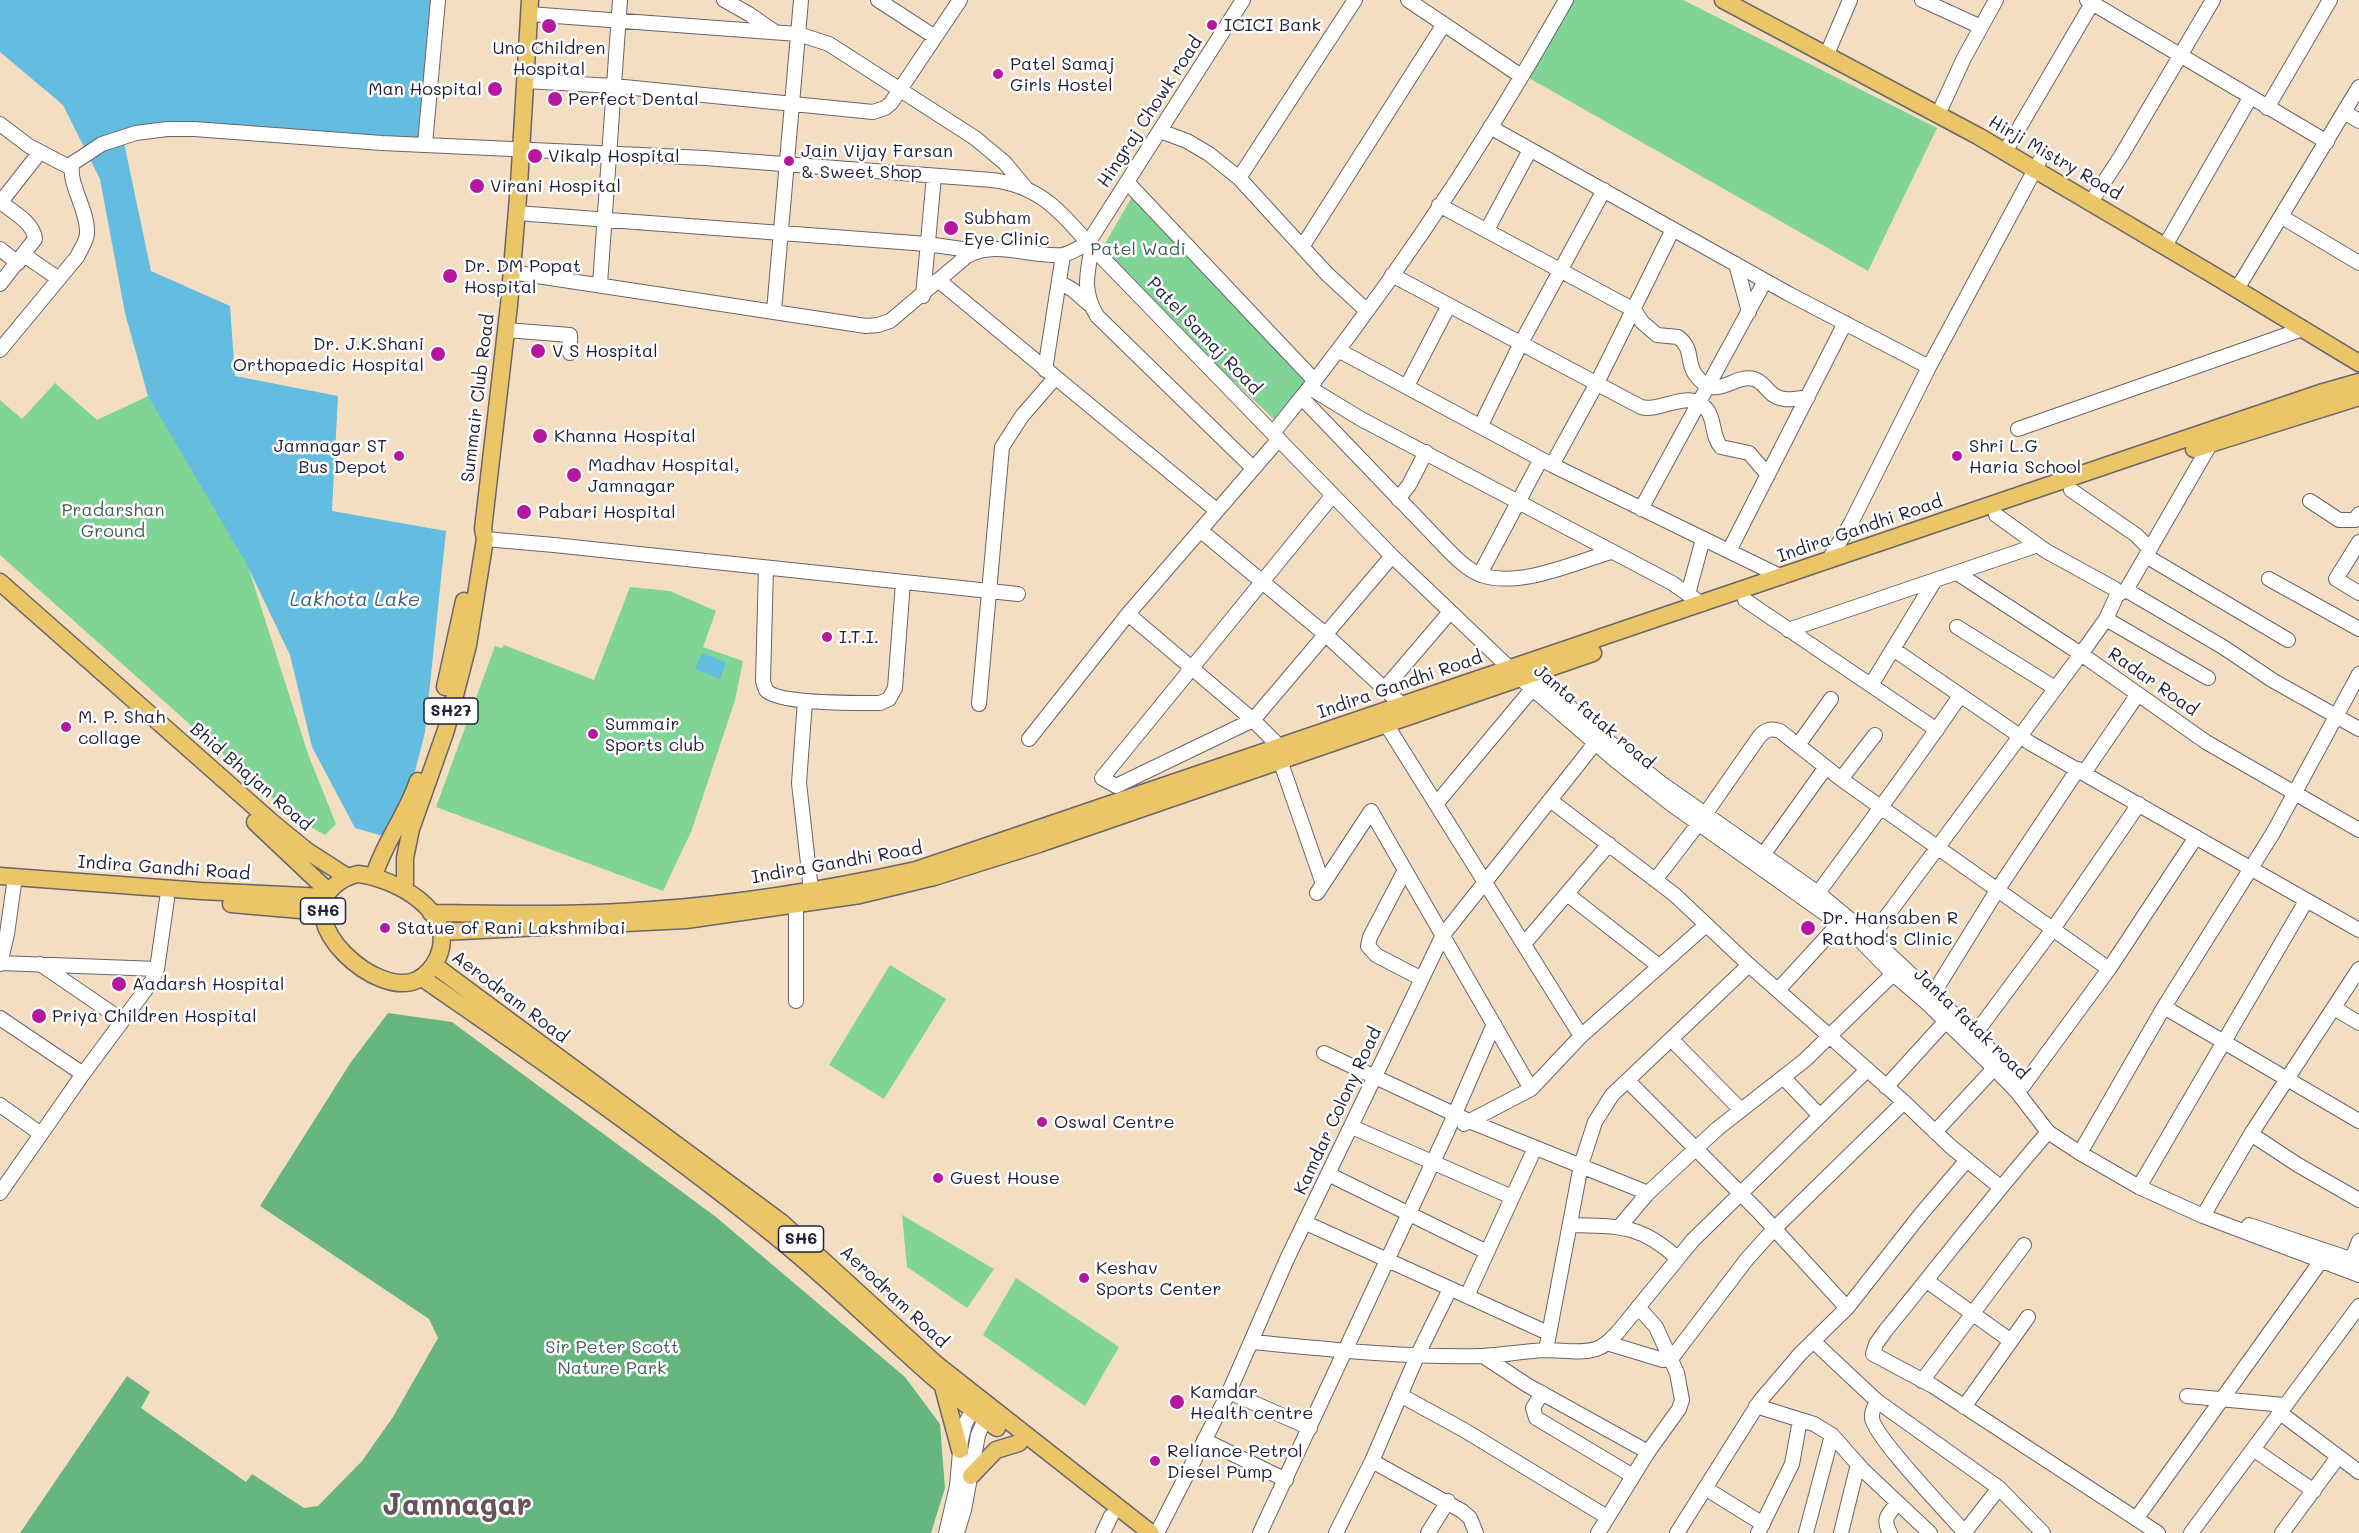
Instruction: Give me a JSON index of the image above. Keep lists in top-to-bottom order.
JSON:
{
  "streets": {
    "main road": [
      "Hirji Mistry Road",
      "Summair Club Road",
      "Indira Gandhi Road",
      "SH27",
      "Bhid Bhajan Road",
      "SH6",
      "Aerodram Road"
    ],
    "street": [
      "Hingraj Chowk road",
      "Patel Samaj Road",
      "Radar Road",
      "Janta fatak road",
      "Kamdar Colony Road"
    ]
  },
  "crossings": [
    ["Hingraj Chowk road", "Patel Samaj Road"],
    ["Patel Samaj Road", "Indira Gandhi Road"],
    ["Patel Samaj Road", "SH27"],
    ["Patel Samaj Road", "Janta fatak road"],
    ["Summair Club Road", "Indira Gandhi Road"],
    ["Summair Club Road", "SH27"],
    ["Summair Club Road", "Bhid Bhajan Road"],
    ["Summair Club Road", "SH6"],
    ["Summair Club Road", "Aerodram Road"],
    ["Indira Gandhi Road", "Radar Road"],
    ["Indira Gandhi Road", "Janta fatak road"],
    ["Indira Gandhi Road", "Bhid Bhajan Road"],
    ["Indira Gandhi Road", "SH6"],
    ["Indira Gandhi Road", "Aerodram Road"],
    ["Janta fatak road", "Kamdar Colony Road"],
    ["Bhid Bhajan Road", "SH6"],
    ["Bhid Bhajan Road", "Aerodram Road"],
    ["SH6", "Aerodram Road"]
  ],
  "districts": ["Jamnagar"],
  "water": ["Lakhota Lake"],
  "parks": ["Patel Wadi", "Pradarshan Ground", "Sir Peter Scott Nature Park"],
  "places": [
    "ICICI Bank",
    "Uno Children Hospital",
    "Patel Samaj Girls Hostel",
    "Man Hospital",
    "Perfect Dental",
    "Vikalp Hospital",
    "Jain Vijay Farsan & Sweet Shop",
    "Virani Hospital",
    "Subham Eye Clinic",
    "Dr. DM Popat Hospital",
    "V S Hospital",
    "Dr. J.K.Shani Orthopaedic Hospital",
    "Khanna Hospital",
    "Jamnagar ST Bus Depot",
    "Shri L.G Haria School",
    "Madhav Hospital, Jamnagar",
    "Pabari Hospital",
    "I.T.I.",
    "M. P. Shah collage",
    "Summair Sports club",
    "Statue of Rani Lakshmibai",
    "Dr. Hansaben R Rathod's Clinic",
    "Aadarsh Hospital",
    "Priya Children Hospital",
    "Oswal Centre",
    "Guest House",
    "Keshav Sports Center",
    "Kamdar Health centre",
    "Reliance Petrol Diesel Pump"
  ]
}
